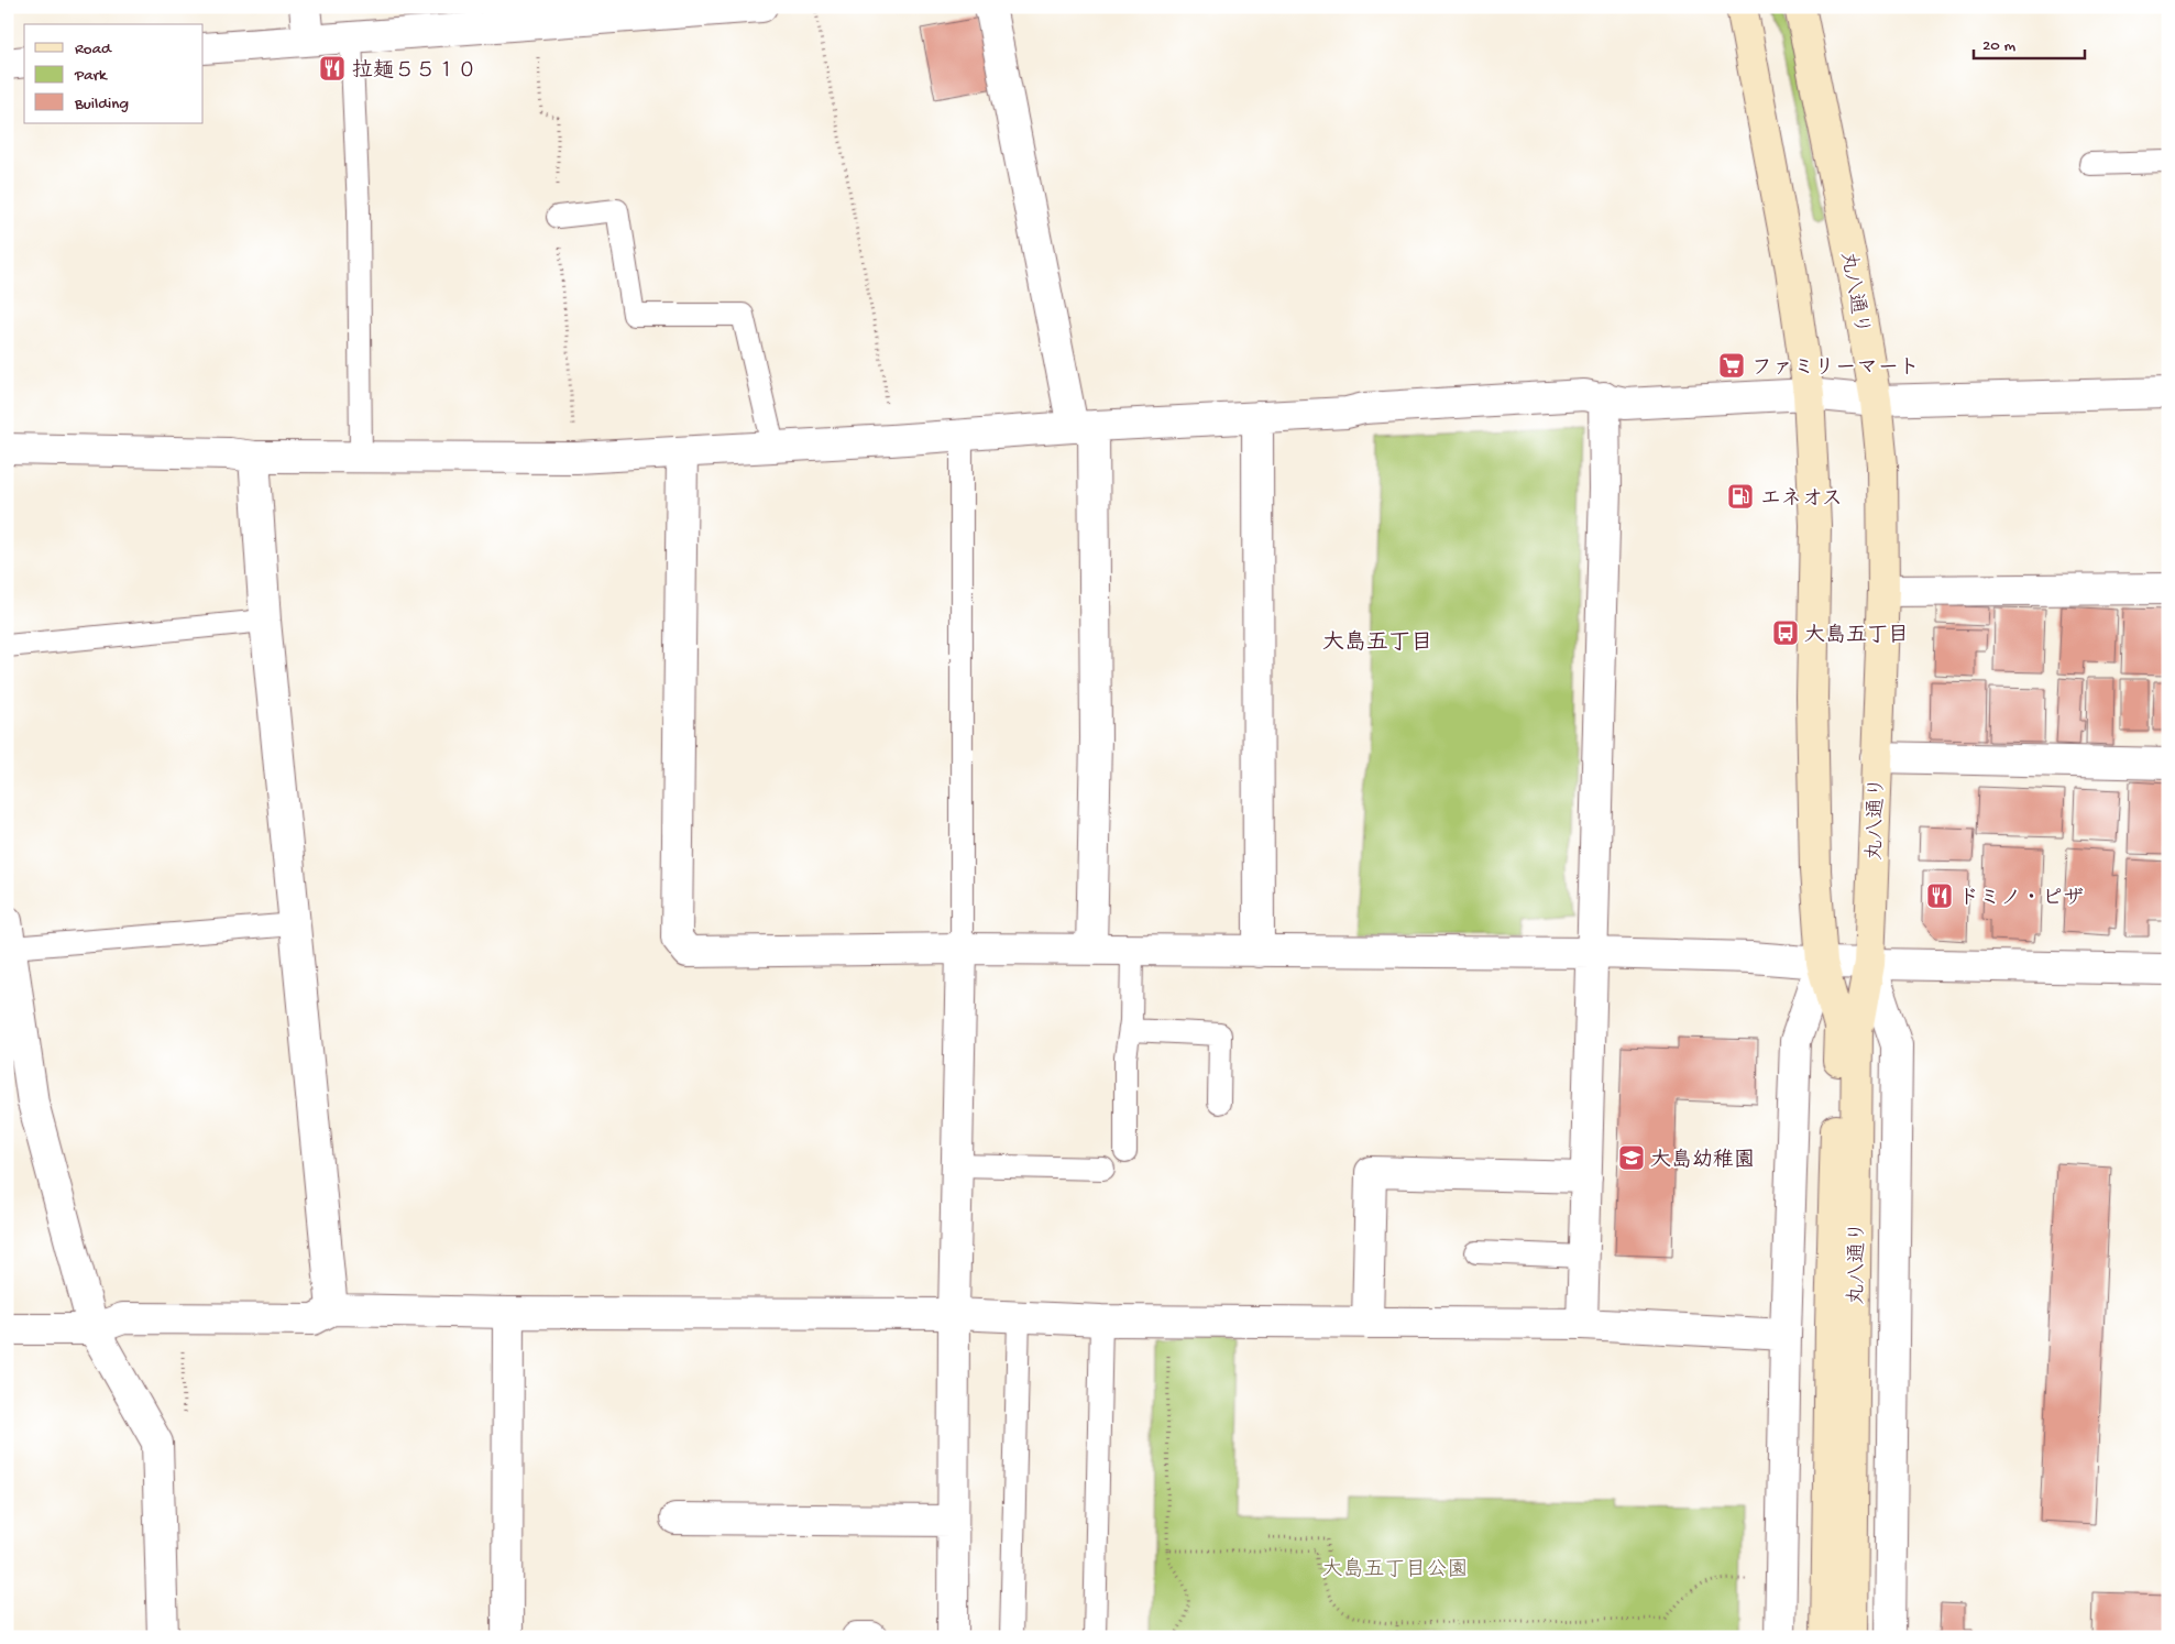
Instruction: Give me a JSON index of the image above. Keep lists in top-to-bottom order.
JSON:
{
  "streets": {
    "main road": ["丸八通り"]
  },
  "districts": ["大島五丁目"],
  "parks": ["大島五丁目公園"],
  "places": {
    "restaurant": ["拉麺５５１０", "ドミノ・ピザ"],
    "supermarket": ["ファミリーマート"],
    "fuel station": ["エネオス"],
    "bus stop": ["大島五丁目"],
    "school or university": ["大島幼稚園"]
  },
  "legend": ["Road", "Park", "Building"],
  "scale_bar": "20 m"
}
